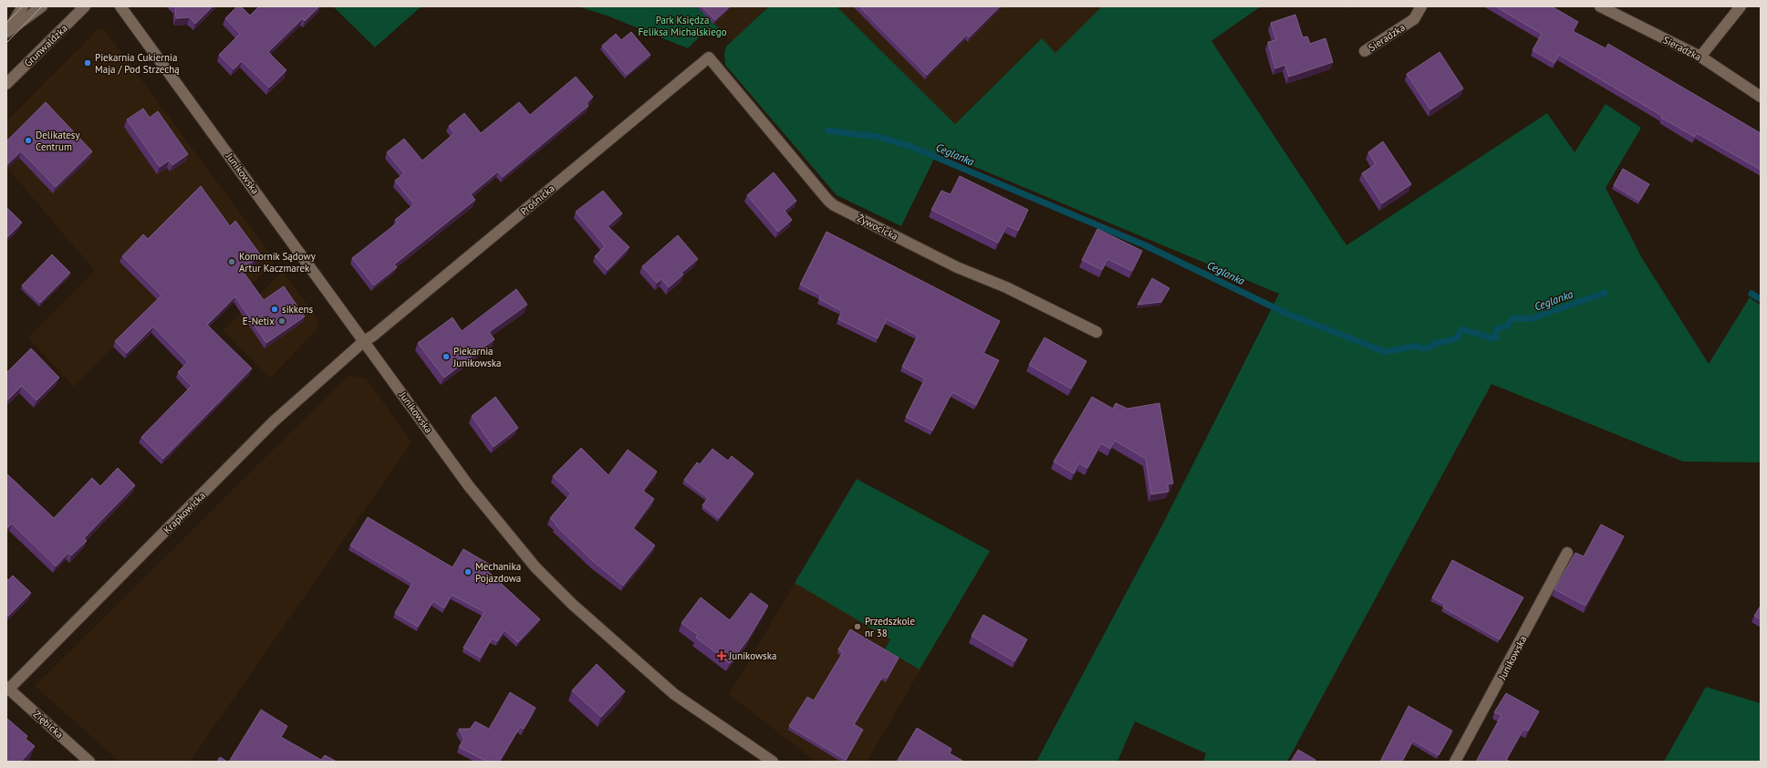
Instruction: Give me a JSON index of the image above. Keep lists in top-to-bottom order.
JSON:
{
  "streets": {
    "street": [
      "Sieradzka",
      "Grunwaldzka",
      "Junikowska",
      "Prośnicka",
      "Żywocicka",
      "Krapkowicka",
      "Ziębicka"
    ]
  },
  "crossings": [
    ["Junikowska", "Prośnicka"],
    ["Junikowska", "Krapkowicka"],
    ["Prośnicka", "Żywocicka"],
    ["Prośnicka", "Krapkowicka"],
    ["Krapkowicka", "Ziębicka"]
  ],
  "water": ["Ceglanka"],
  "parks": ["Park Księdza Feliksa Michalskiego"],
  "places": {
    "other": [
      "Piekarnia Cukiernia Maja / Pod Strzechą",
      "Delikatesy Centrum",
      "Komornik Sądowy Artur Kaczmarek",
      "sikkens",
      "E-Netix",
      "Piekarnia Junikowska",
      "Mechanika Pojazdowa",
      "Przedszkole nr 38"
    ],
    "health": ["Junikowska"]
  }
}
